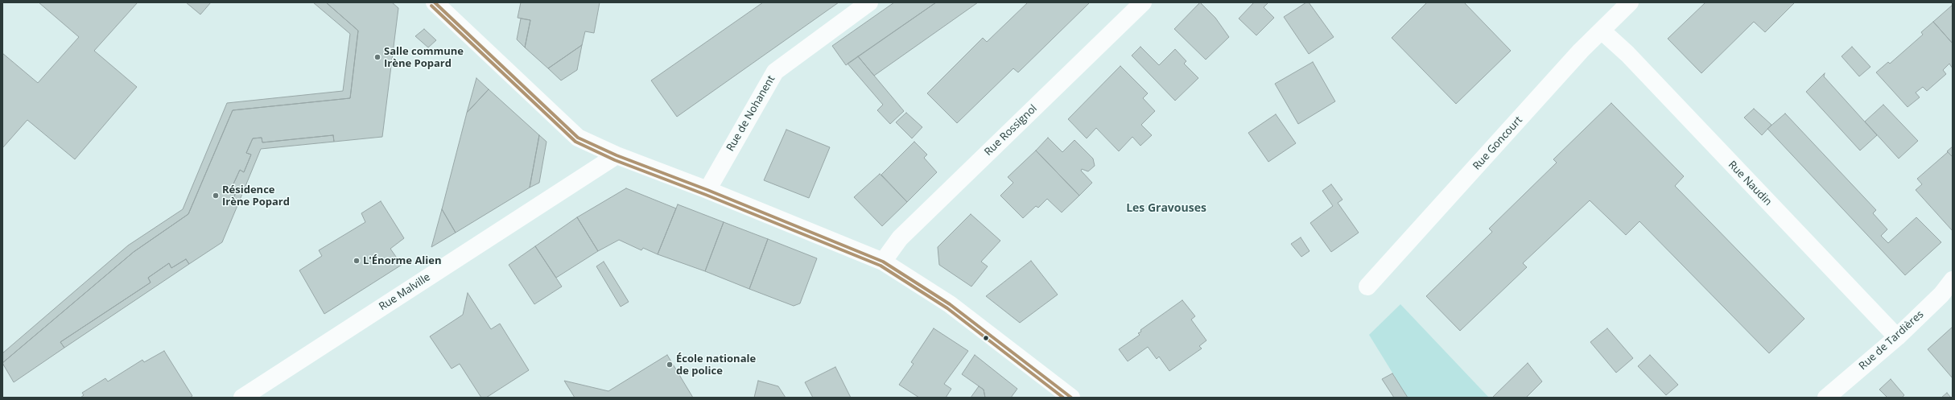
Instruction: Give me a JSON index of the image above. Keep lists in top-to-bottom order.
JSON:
{
  "streets": {
    "street": [
      "Rue de Nohanent",
      "Rue Rossignol",
      "Rue Goncourt",
      "Rue Naudin",
      "Rue Malville",
      "Rue de Tardières"
    ]
  },
  "crossings": [
    ["Rue Goncourt", "Rue Naudin"],
    ["Rue Naudin", "Rue de Tardières"]
  ],
  "districts": ["Les Gravouses"],
  "places": [
    "Salle commune Irène Popard",
    "Résidence Irène Popard",
    "L'Énorme Alien",
    "École nationale de police"
  ]
}
